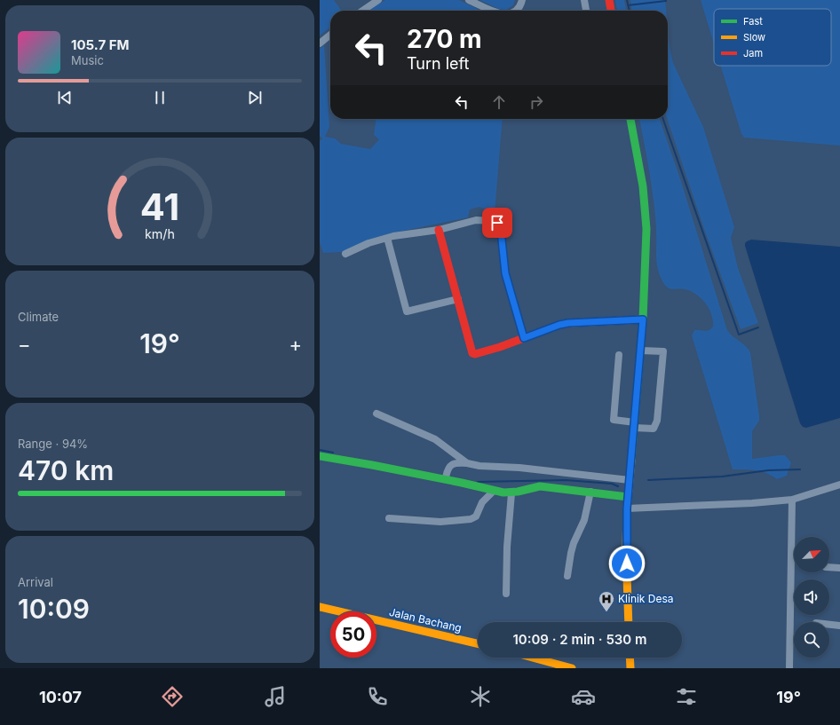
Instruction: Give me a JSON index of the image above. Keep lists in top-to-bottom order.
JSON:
{
  "streets": {
    "street": ["Jalan Bachang"]
  },
  "places": {
    "hospital": ["Klinik Desa"]
  },
  "legend": ["Fast", "Slow", "Jam"],
  "north": "top right",
  "page": {
    "turn": ["270 m", "Turn left"],
    "song": ["105.7 FM", "Music"],
    "tile": [
      "Climate",
      ["Range · 94%", "470 km"],
      ["Arrival", "10:09"]
    ],
    "heat": ["−", "19°", "+"],
    "limit": "50",
    "trip": "10:09 · 2 min · 530 m",
    "tabs": ["10:07", "19°"],
    "gauge": ["41", "km/h"]
  }
}
